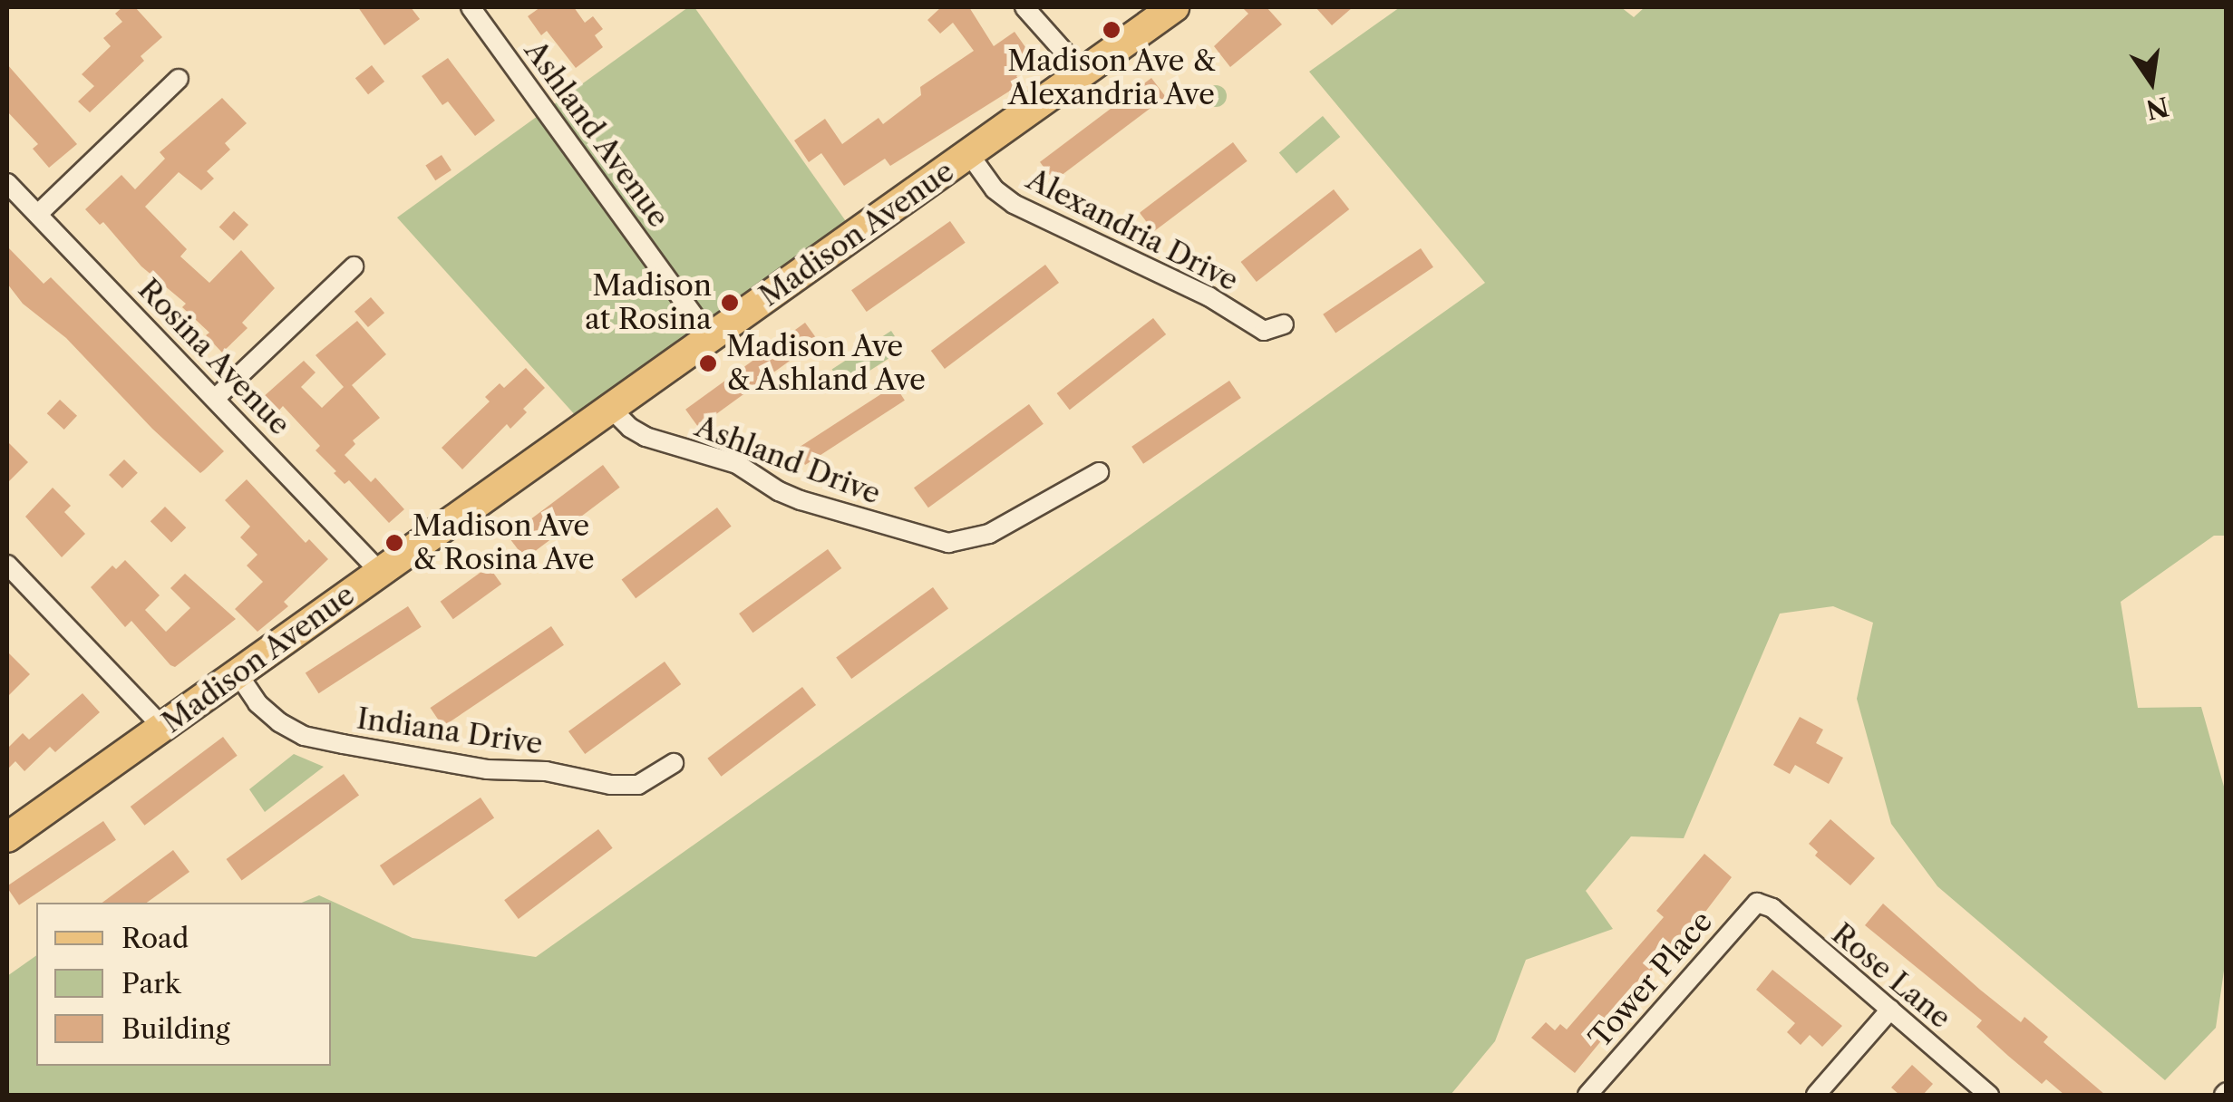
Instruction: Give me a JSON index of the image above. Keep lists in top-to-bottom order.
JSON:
{
  "streets": {
    "main road": ["Madison Avenue"],
    "street": [
      "Ashland Avenue",
      "Alexandria Drive",
      "Rosina Avenue",
      "Ashland Drive",
      "Indiana Drive",
      "Rose Lane",
      "Tower Place"
    ]
  },
  "crossings": [
    ["Ashland Avenue", "Madison Avenue"],
    ["Alexandria Drive", "Madison Avenue"],
    ["Madison Avenue", "Rosina Avenue"],
    ["Madison Avenue", "Ashland Drive"],
    ["Madison Avenue", "Indiana Drive"],
    ["Rose Lane", "Tower Place"]
  ],
  "places": [
    "Madison Ave & Alexandria Ave",
    "Madison at Rosina",
    "Madison Ave & Ashland Ave",
    "Madison Ave & Rosina Ave"
  ],
  "legend": ["Road", "Park", "Building"],
  "north": "bottom"
}
